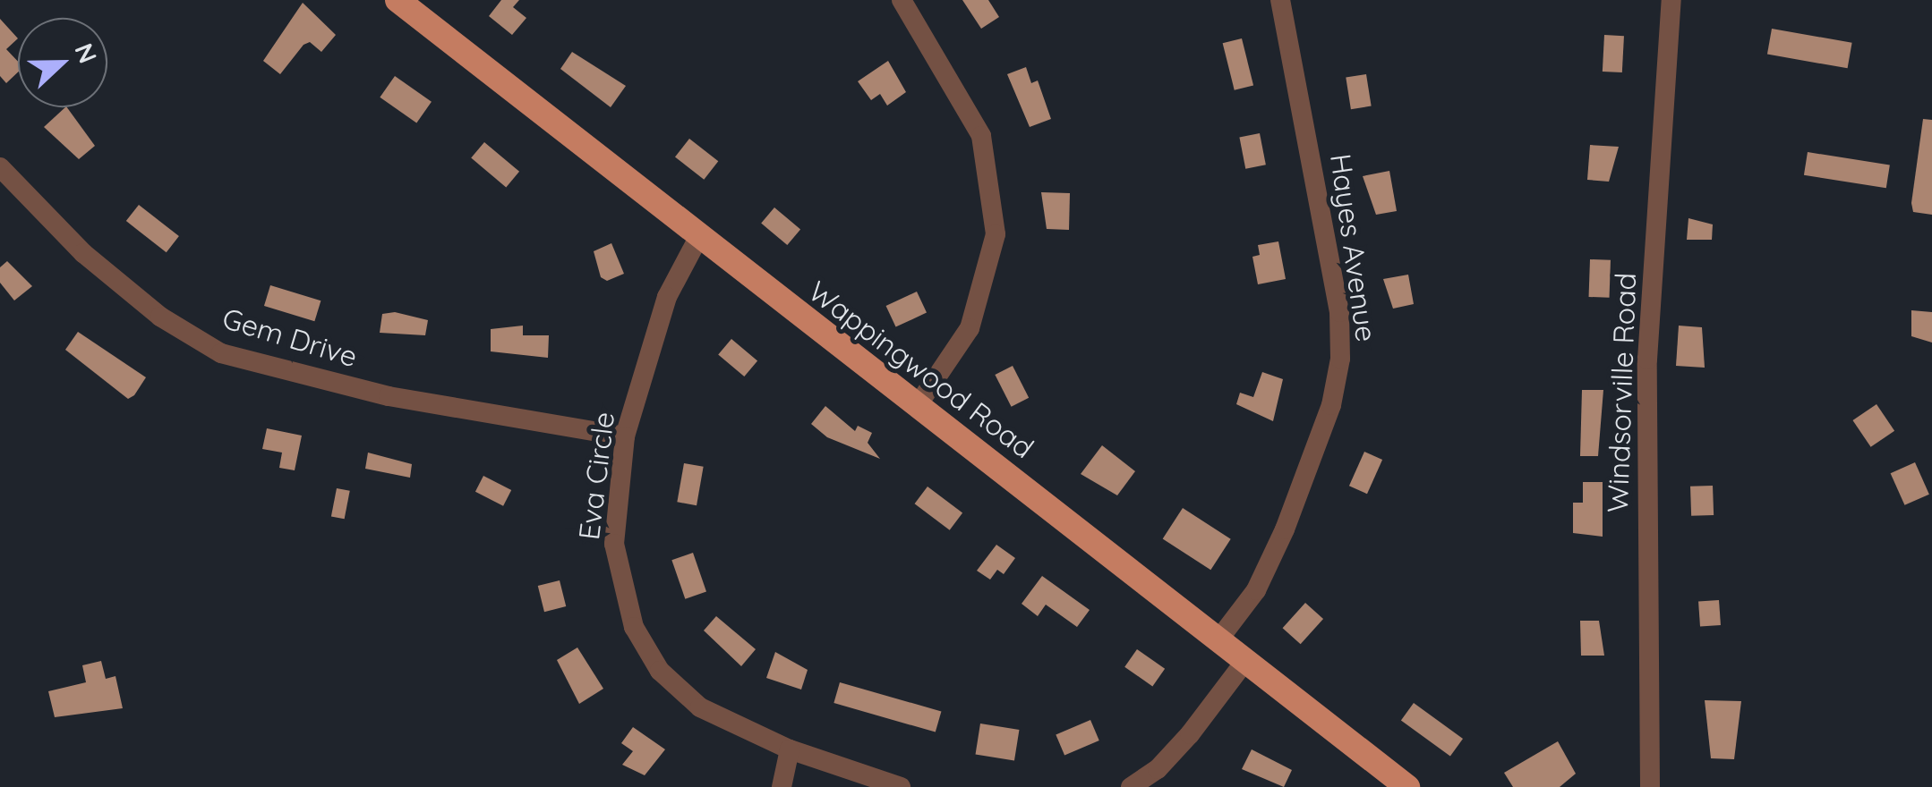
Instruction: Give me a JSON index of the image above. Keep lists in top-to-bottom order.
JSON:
{
  "streets": {
    "main road": ["Wappingwood Road"],
    "street": [
      "Hayes Avenue",
      "Gem Drive",
      "Windsorville Road",
      "Eva Circle"
    ]
  },
  "crossings": [
    ["Hayes Avenue", "Wappingwood Road"],
    ["Gem Drive", "Eva Circle"],
    ["Wappingwood Road", "Eva Circle"]
  ],
  "north": "right"
}
